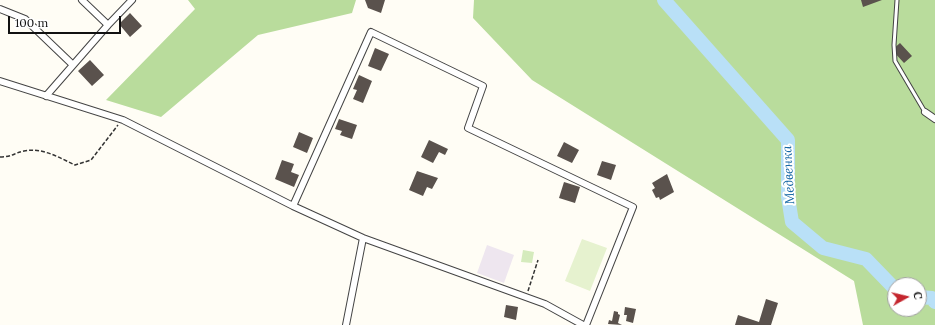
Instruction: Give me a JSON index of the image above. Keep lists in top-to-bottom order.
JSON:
{
  "water": ["Медвенка"],
  "scale_bar": "100 m",
  "north": "right"
}
